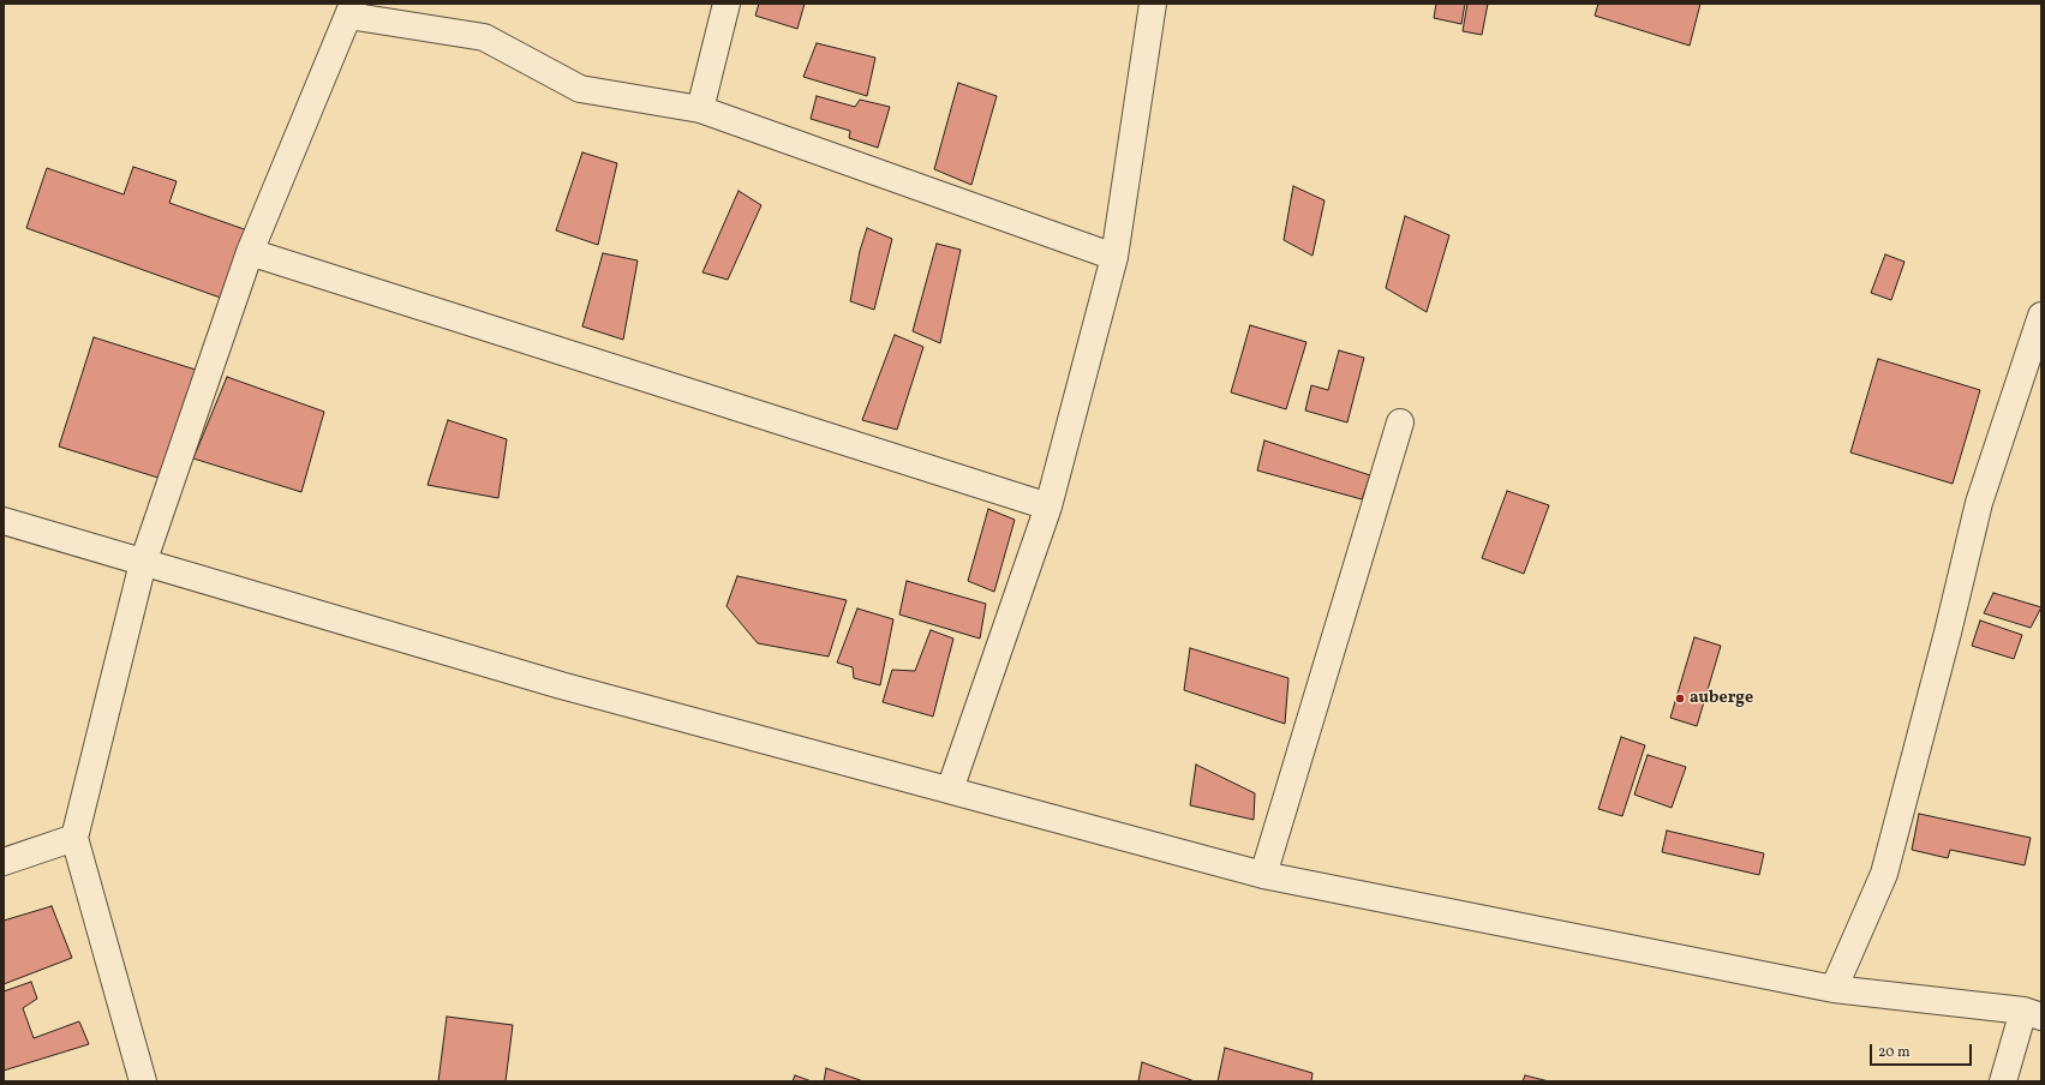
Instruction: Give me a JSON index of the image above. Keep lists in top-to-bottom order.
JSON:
{
  "places": ["auberge"],
  "scale_bar": "20 m"
}
